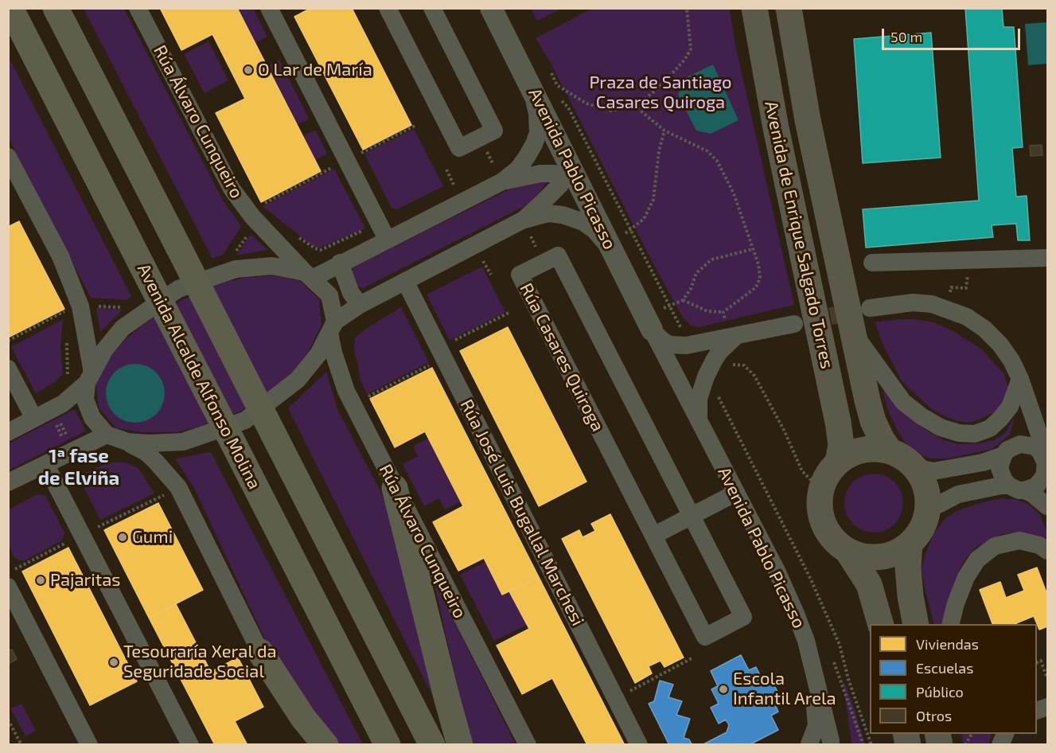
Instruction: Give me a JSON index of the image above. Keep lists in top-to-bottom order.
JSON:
{
  "streets": {
    "highway": ["Avenida Alcalde Alfonso Molina"],
    "main road": ["Avenida de Enrique Salgado Torres"],
    "street": [
      "Rúa Álvaro Cunqueiro",
      "Avenida Pablo Picasso",
      "Rúa Casares Quiroga",
      "Rúa José Luis Bugallal Marchesi"
    ]
  },
  "districts": ["1ª fase de Elviña"],
  "parks": ["Praza de Santiago Casares Quiroga"],
  "places": [
    "O Lar de María",
    "Gumi",
    "Pajaritas",
    "Tesouraría Xeral da Seguridade Social",
    "Escola Infantil Arela"
  ],
  "legend": [
    "Viviendas",
    "Escuelas",
    "Público",
    "Otros"
  ],
  "scale_bar": "50 m"
}
